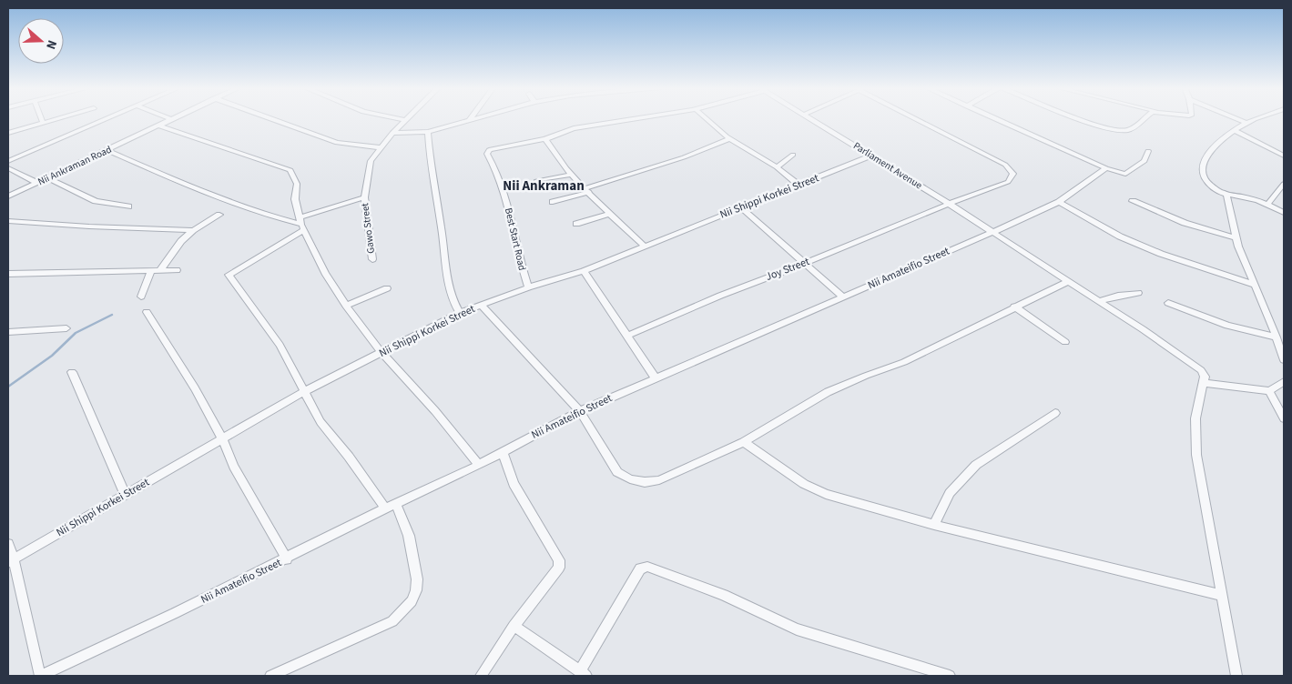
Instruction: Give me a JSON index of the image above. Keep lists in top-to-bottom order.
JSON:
{
  "streets": {
    "street": [
      "Nii Ankraman Road",
      "Parliament Avenue",
      "Nii Shippi Korkei Street",
      "Gawo Street",
      "Best Start Road",
      "Nii Amateifio Street",
      "Joy Street"
    ]
  },
  "crossings": [
    ["Parliament Avenue", "Nii Shippi Korkei Street"],
    ["Parliament Avenue", "Nii Amateifio Street"],
    ["Parliament Avenue", "Joy Street"],
    ["Nii Shippi Korkei Street", "Best Start Road"]
  ],
  "districts": ["Nii Ankraman"],
  "north": "right"
}
